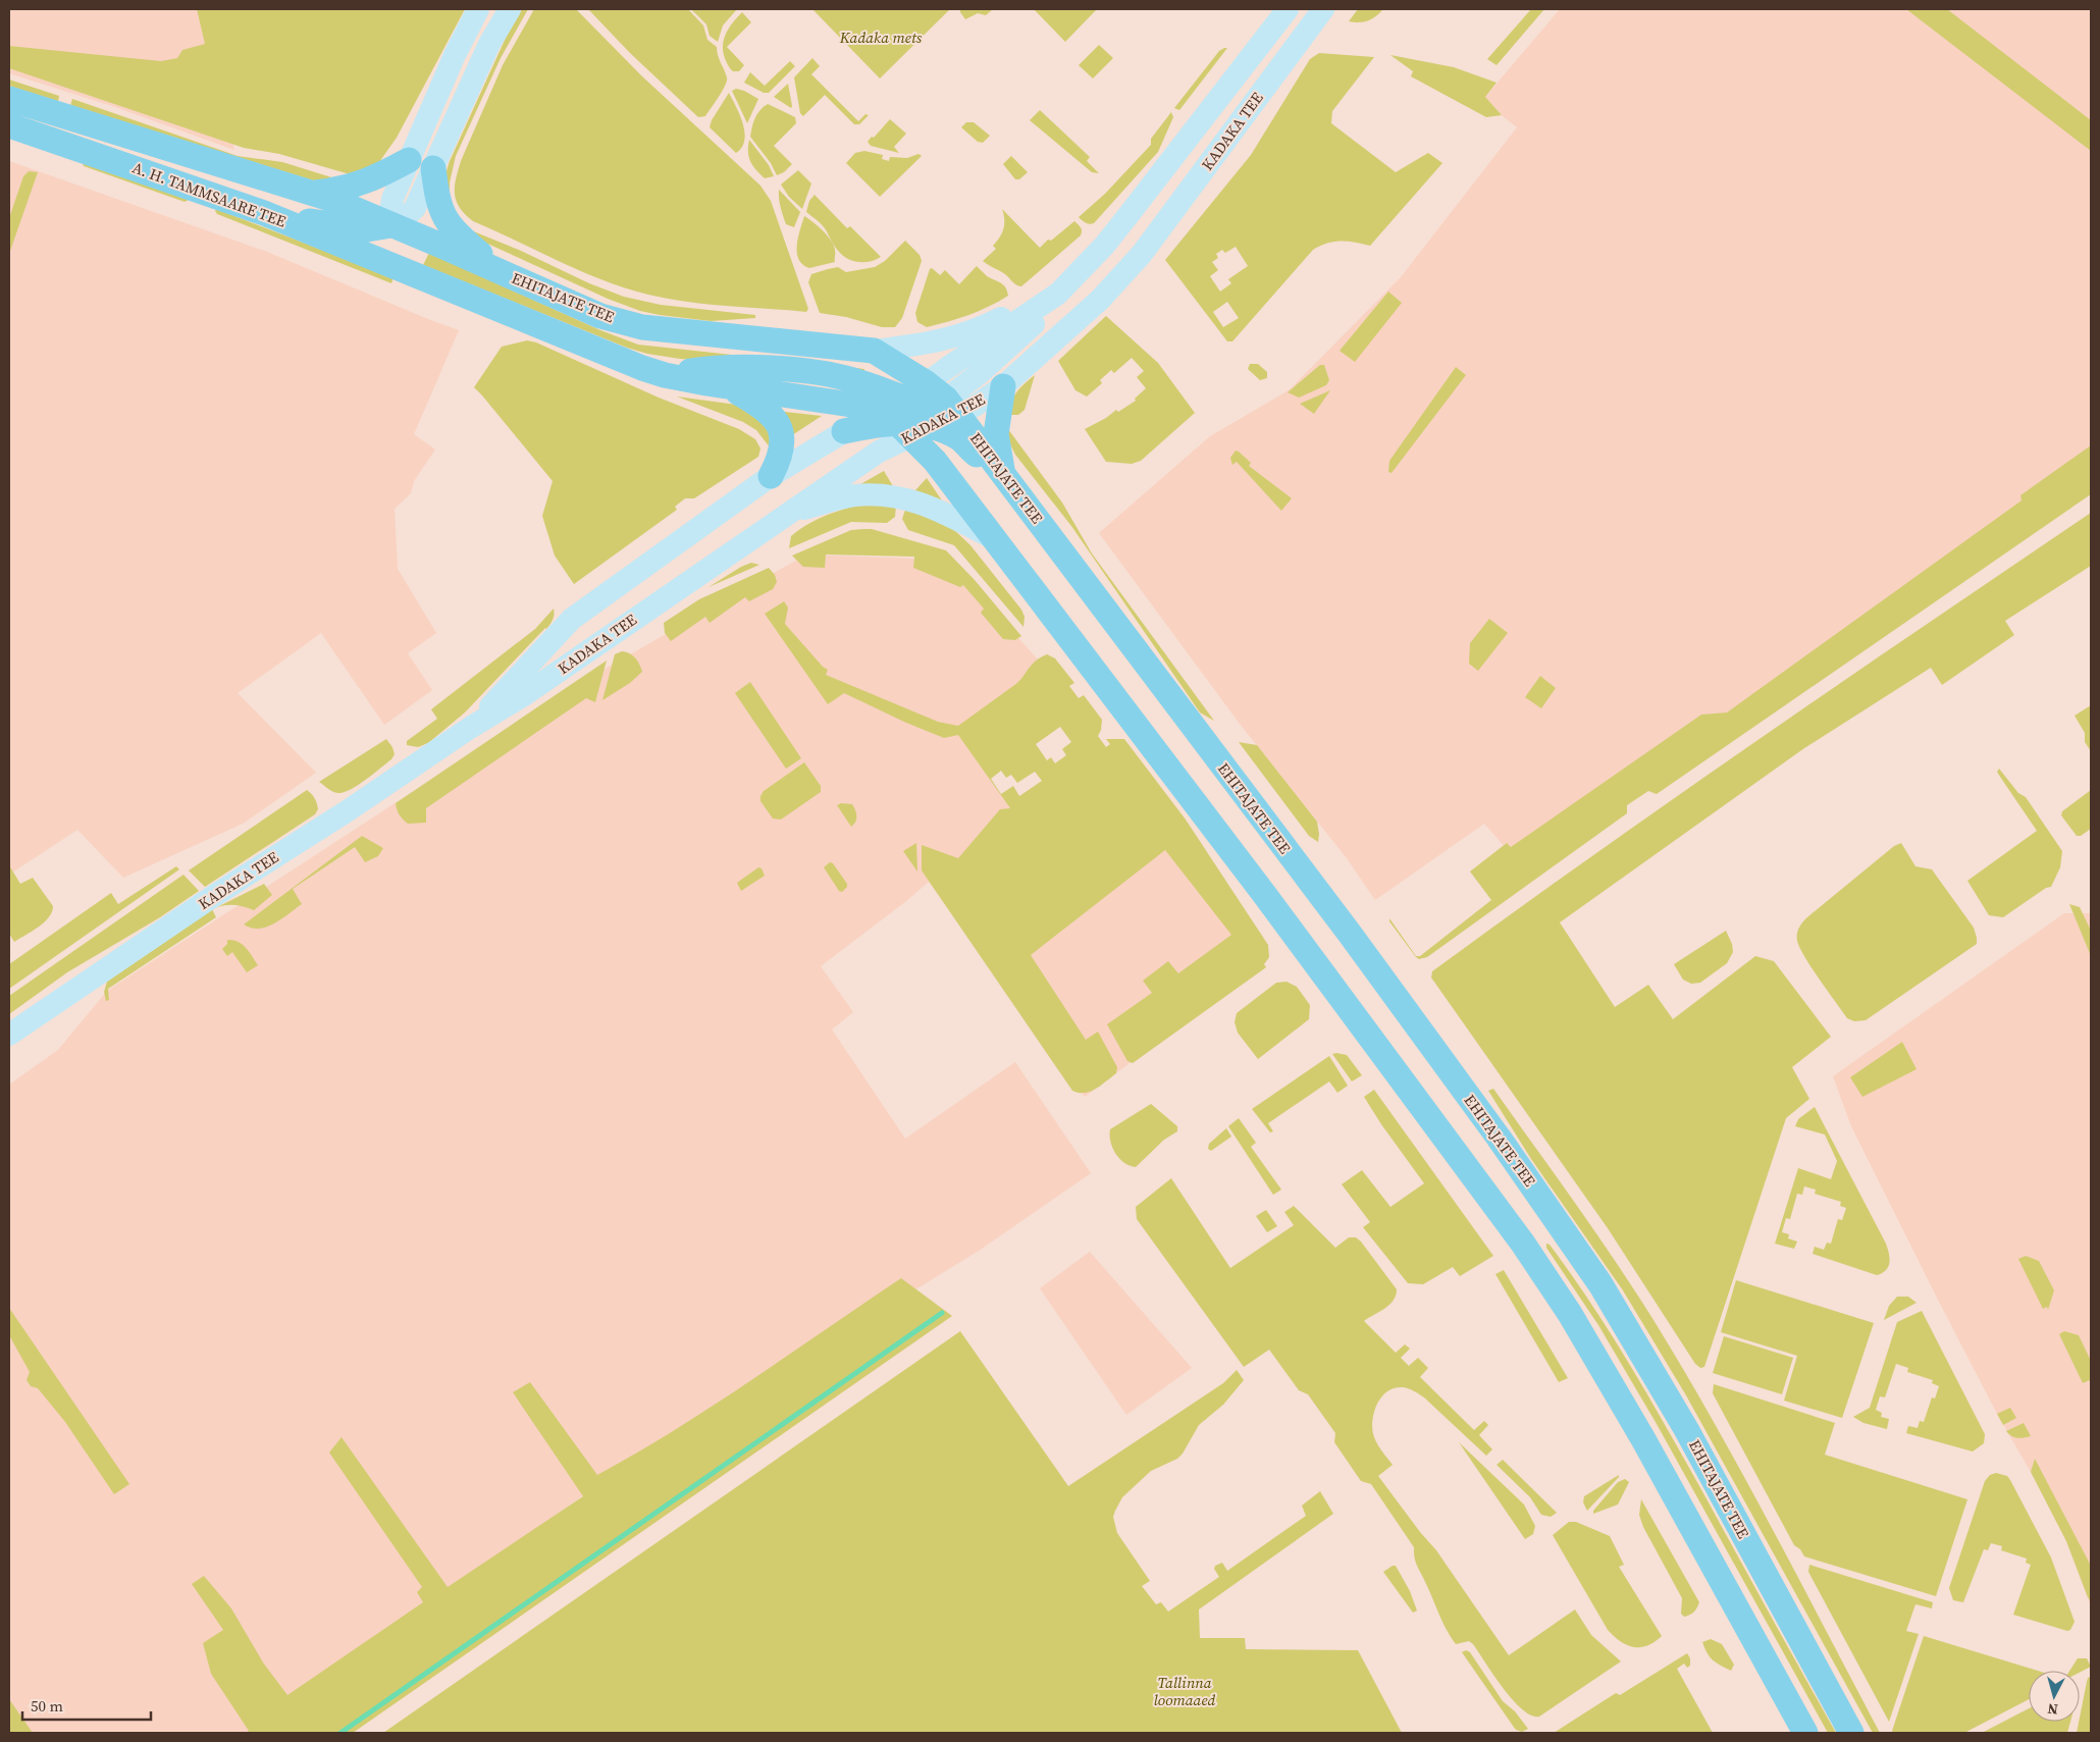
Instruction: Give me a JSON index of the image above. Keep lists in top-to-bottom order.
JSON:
{
  "streets": {
    "main road": ["KADAKA TEE", "A. H. TAMMSAARE TEE", "EHITAJATE TEE"]
  },
  "crossings": [
    ["KADAKA TEE", "EHITAJATE TEE"],
    ["A. H. TAMMSAARE TEE", "EHITAJATE TEE"]
  ],
  "parks": ["Kadaka mets", "Tallinna loomaaed"],
  "scale_bar": "50 m",
  "north": "bottom"
}
